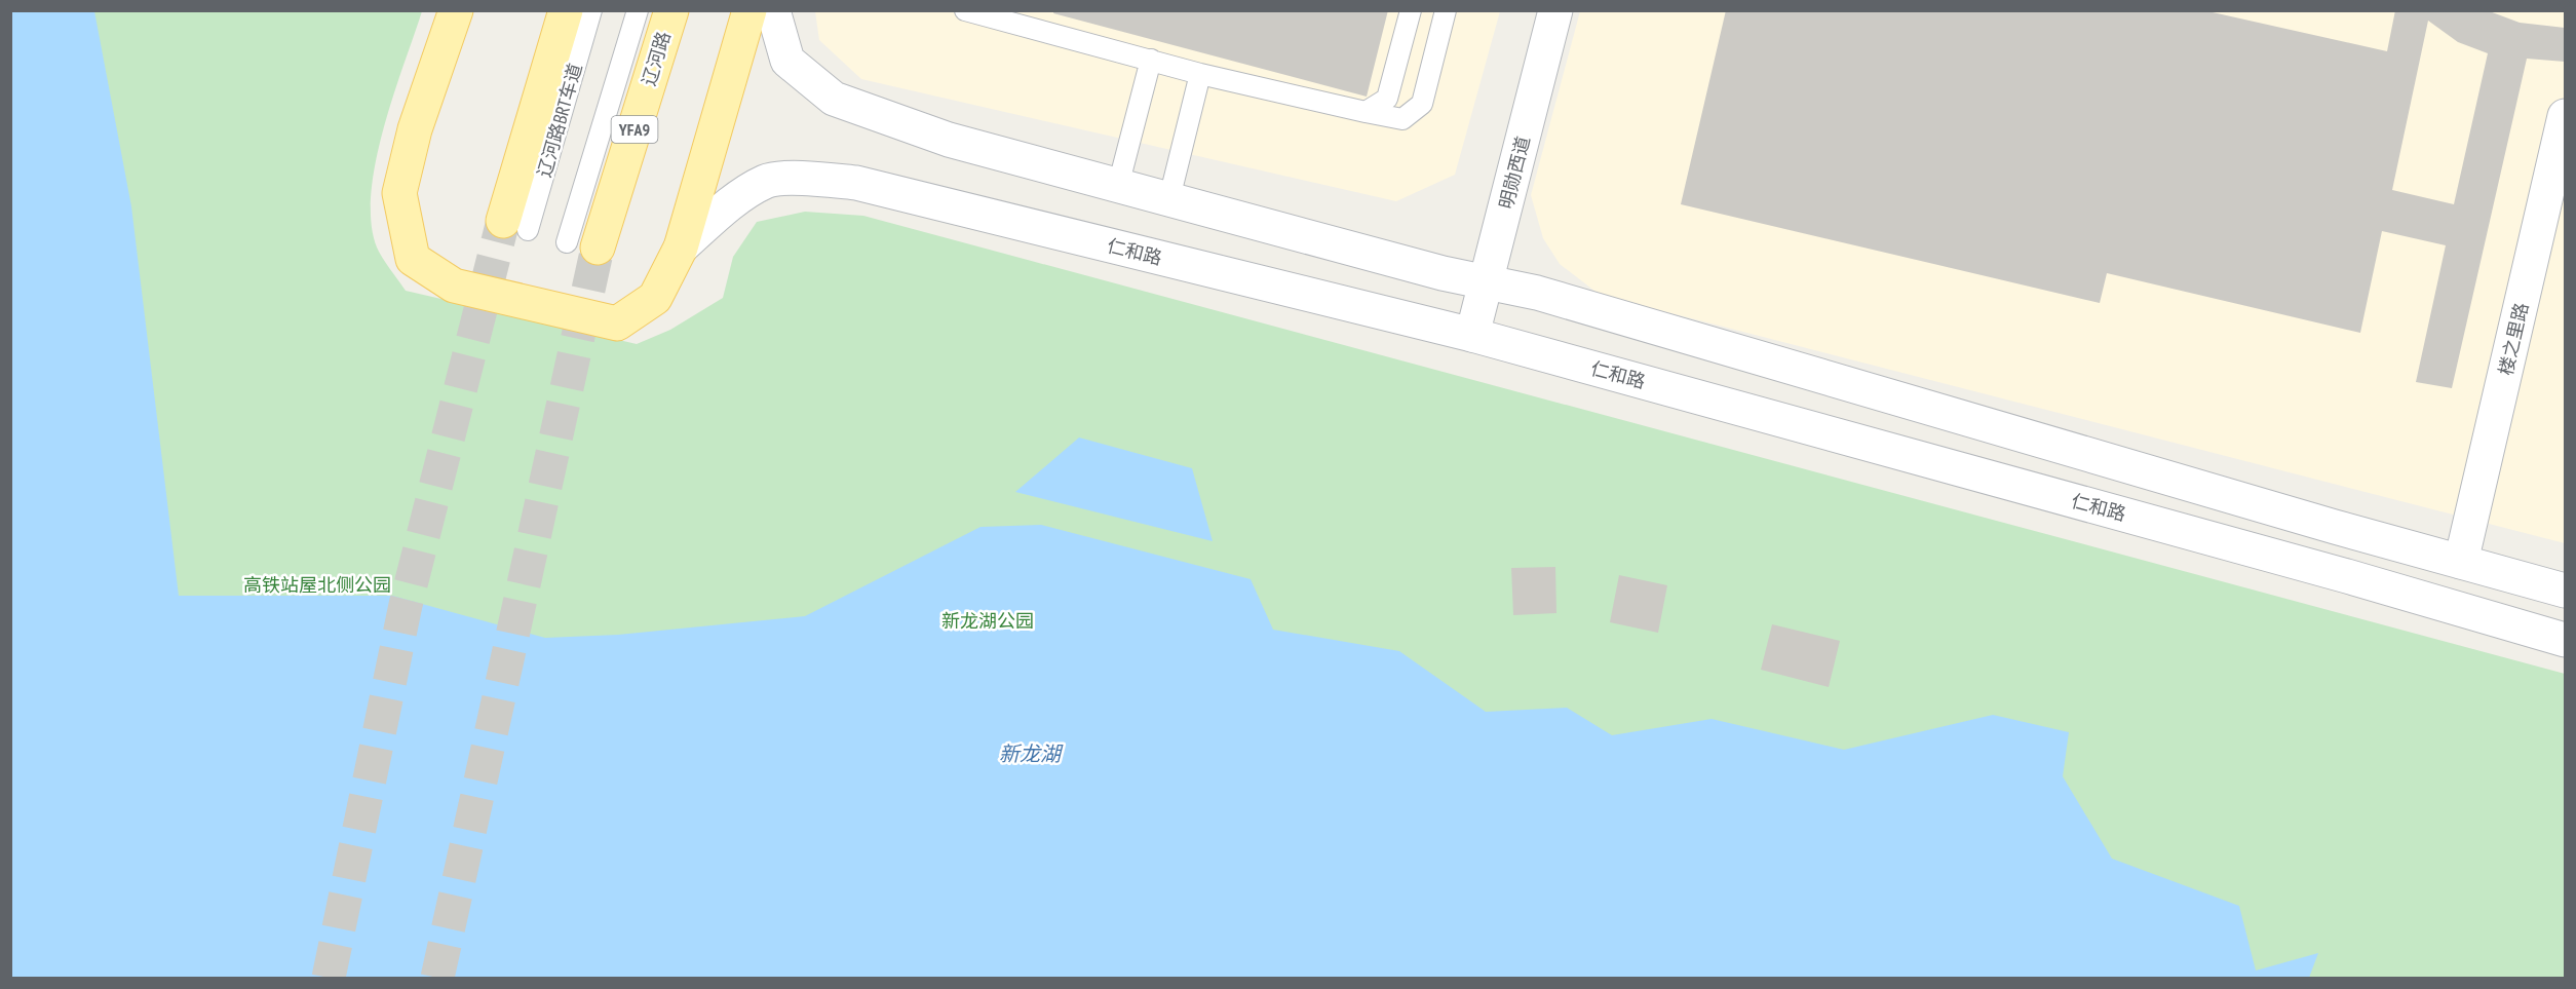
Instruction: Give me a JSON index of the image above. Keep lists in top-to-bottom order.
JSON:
{
  "streets": {
    "main road": ["辽河路", "YFA9"],
    "street": ["明勋西道", "仁和路", "楼之里路"],
    "lane": ["辽河路BRT车道"]
  },
  "crossings": [
    ["明勋西道", "仁和路"]
  ],
  "water": ["新龙湖"],
  "parks": ["高铁站屋北侧公园", "新龙湖公园"]
}
